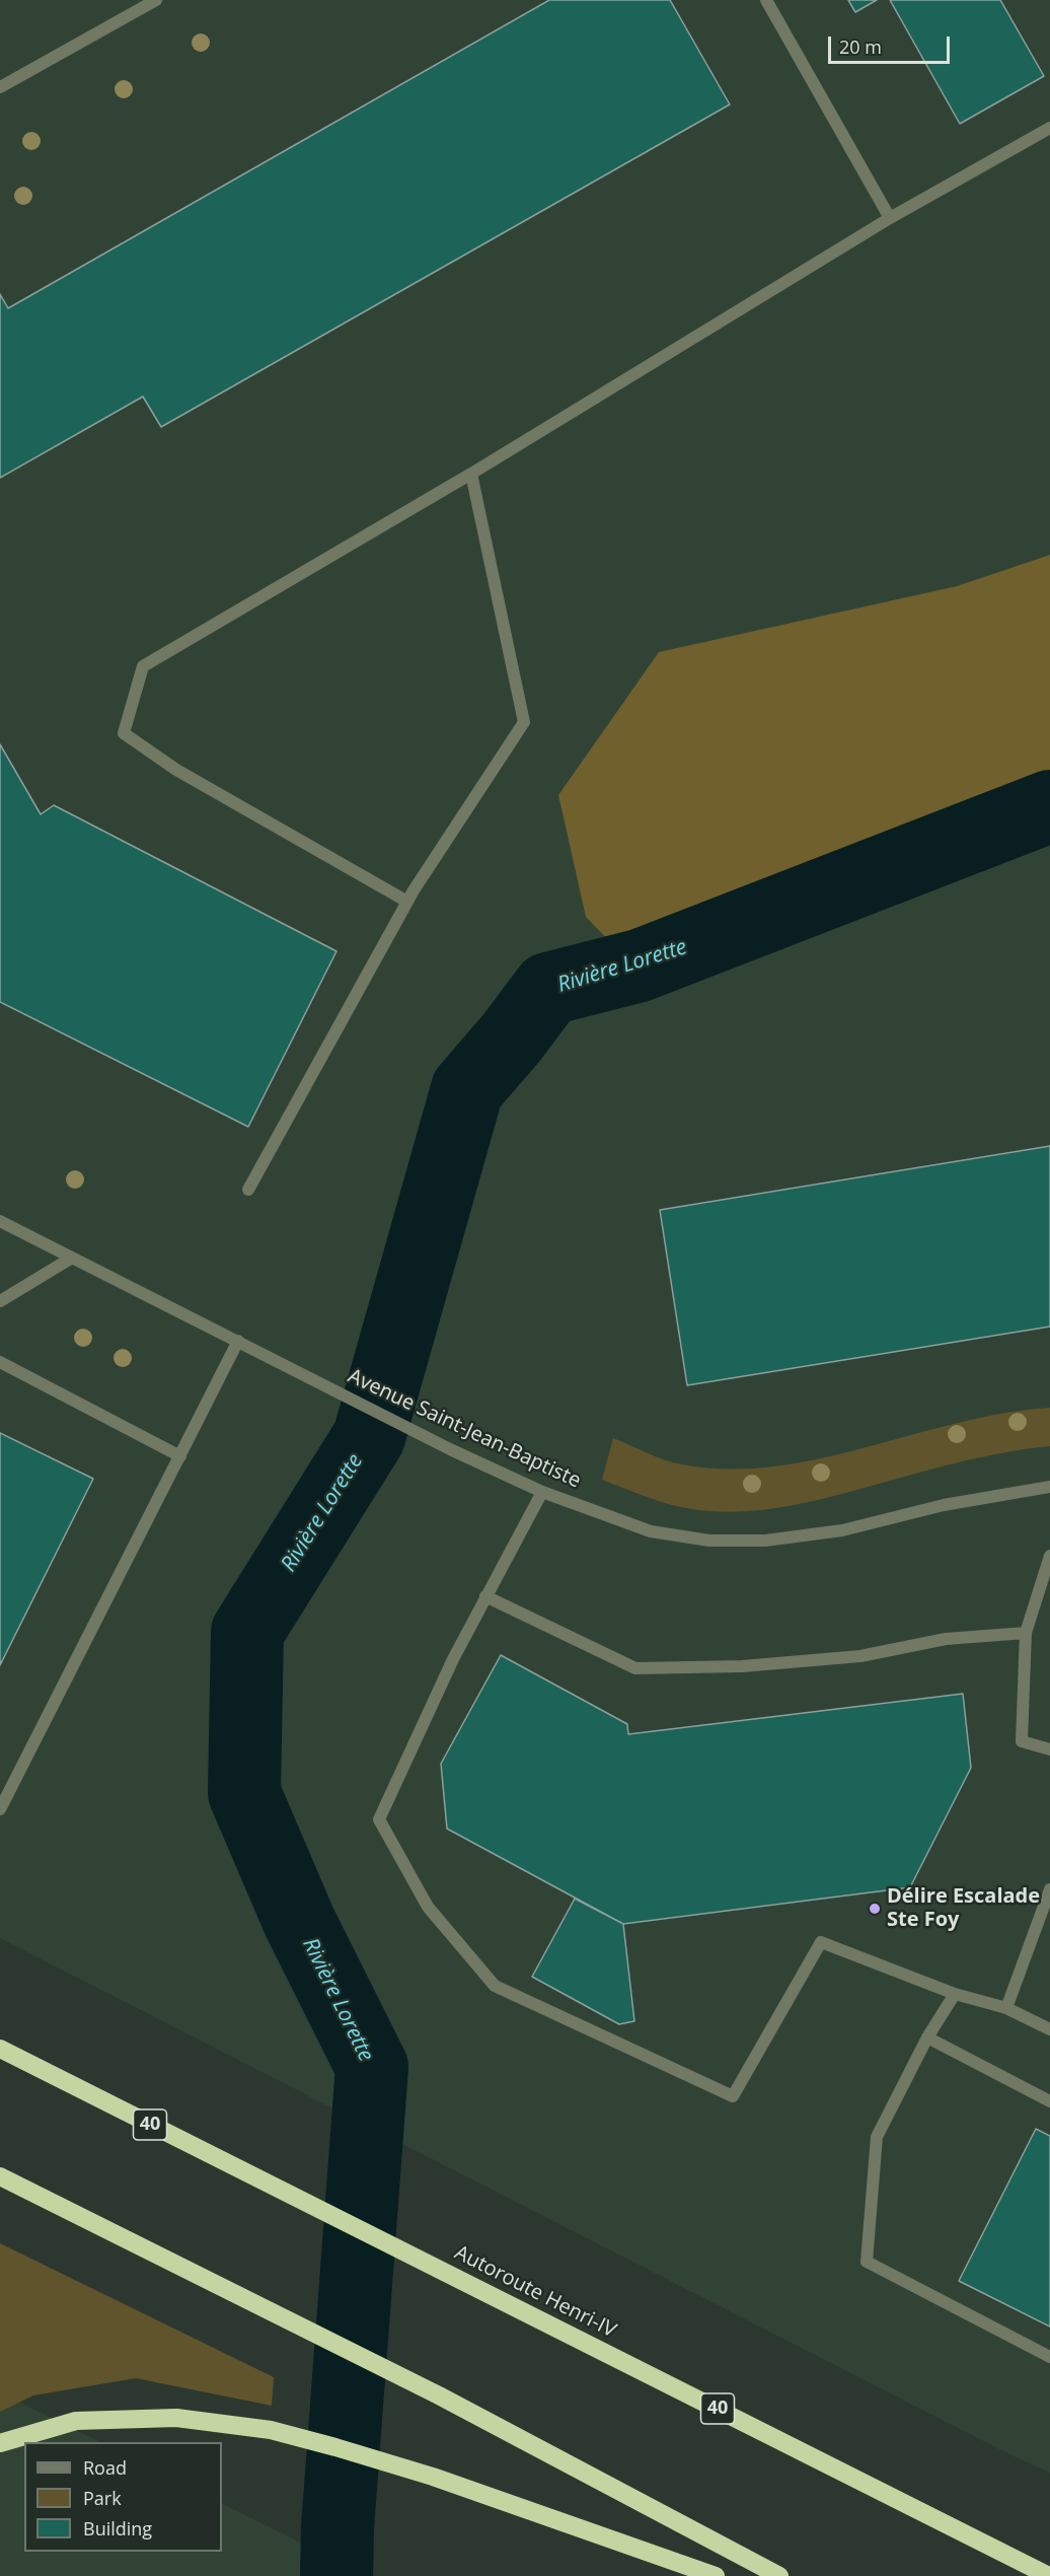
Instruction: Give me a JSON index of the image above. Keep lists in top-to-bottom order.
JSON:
{
  "streets": {
    "highway": ["40", "Autoroute Henri-IV"],
    "street": ["Avenue Saint-Jean-Baptiste"]
  },
  "water": ["Rivière Lorette"],
  "places": ["Délire Escalade Ste Foy"],
  "legend": ["Road", "Park", "Building"],
  "scale_bar": "20 m"
}
